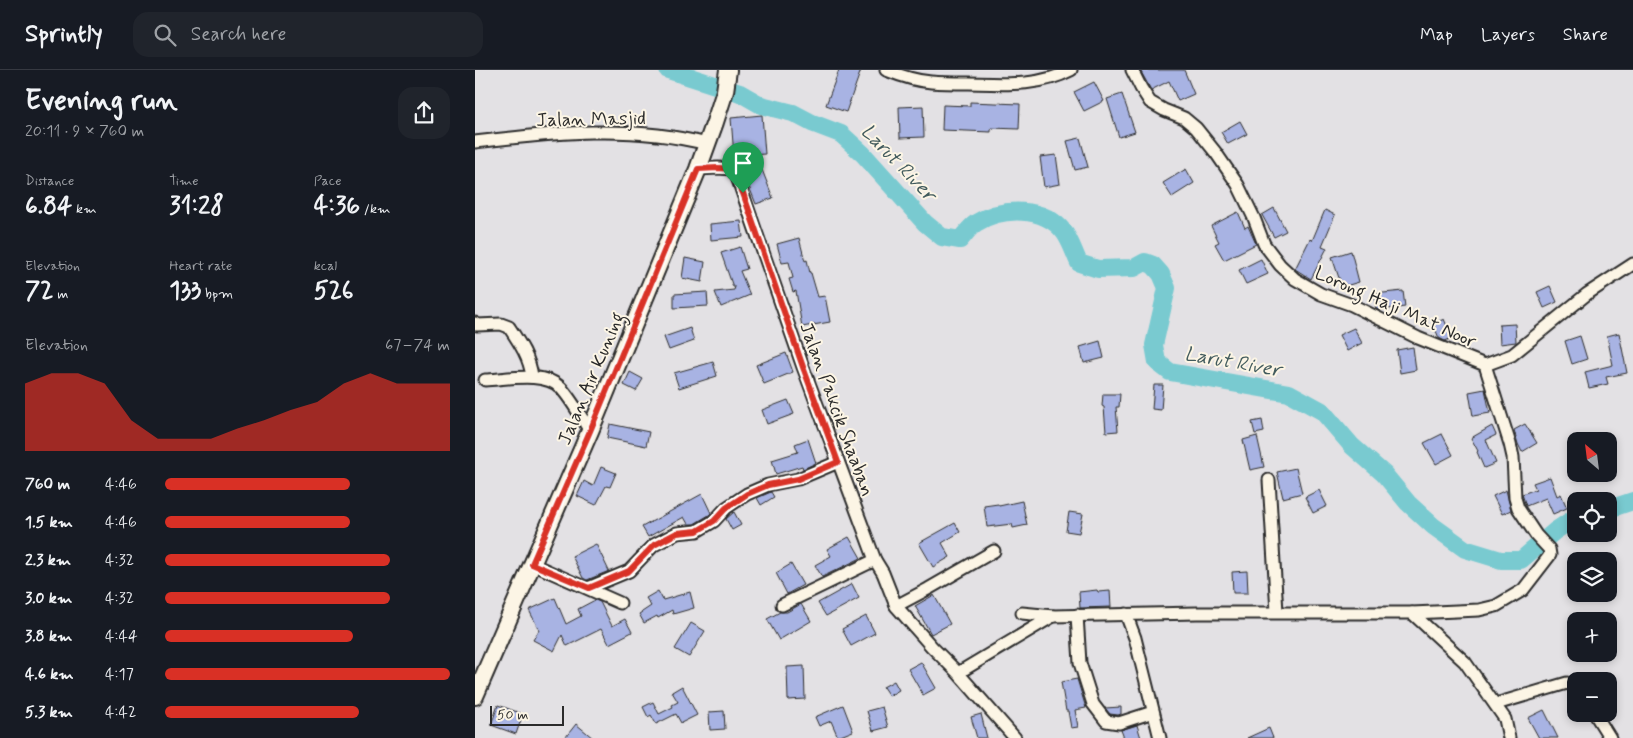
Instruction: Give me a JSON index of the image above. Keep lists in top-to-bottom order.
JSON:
{
  "streets": {
    "main road": ["Jalan Air Kuning"],
    "street": ["Jalan Masjid", "Lorong Haji Mat Noor", "Jalan Pakcik Shaaban"]
  },
  "crossings": [
    ["Jalan Masjid", "Jalan Air Kuning"],
    ["Jalan Air Kuning", "Jalan Pakcik Shaaban"]
  ],
  "water": ["Larut River"],
  "scale_bar": "50 m",
  "north": "top left",
  "page": {
    "header": "Sprintly",
    "search": "Search here",
    "nav": ["Map", "Layers", "Share"],
    "heading": ["Evening run", "20:11 · 9 × 760 m"],
    "stats": [
      ["Distance", "6.84 km"],
      ["Time", "31:28"],
      ["Pace", "4:36 /km"],
      ["Elevation", "72 m"],
      ["Heart rate", "133 bpm"],
      ["kcal", "526"]
    ],
    "chart": ["Elevation", "67–74 m"],
    "map_buttons": ["+", "−"],
    "list": [
      {
        "name": "760 m",
        "note": "4:46"
      },
      {
        "name": "1.5 km",
        "note": "4:46"
      },
      {
        "name": "2.3 km",
        "note": "4:32"
      },
      {
        "name": "3.0 km",
        "note": "4:32"
      },
      {
        "name": "3.8 km",
        "note": "4:44"
      },
      {
        "name": "4.6 km",
        "note": "4:17"
      },
      {
        "name": "5.3 km",
        "note": "4:42"
      }
    ],
    "scale": "50 m"
  }
}
